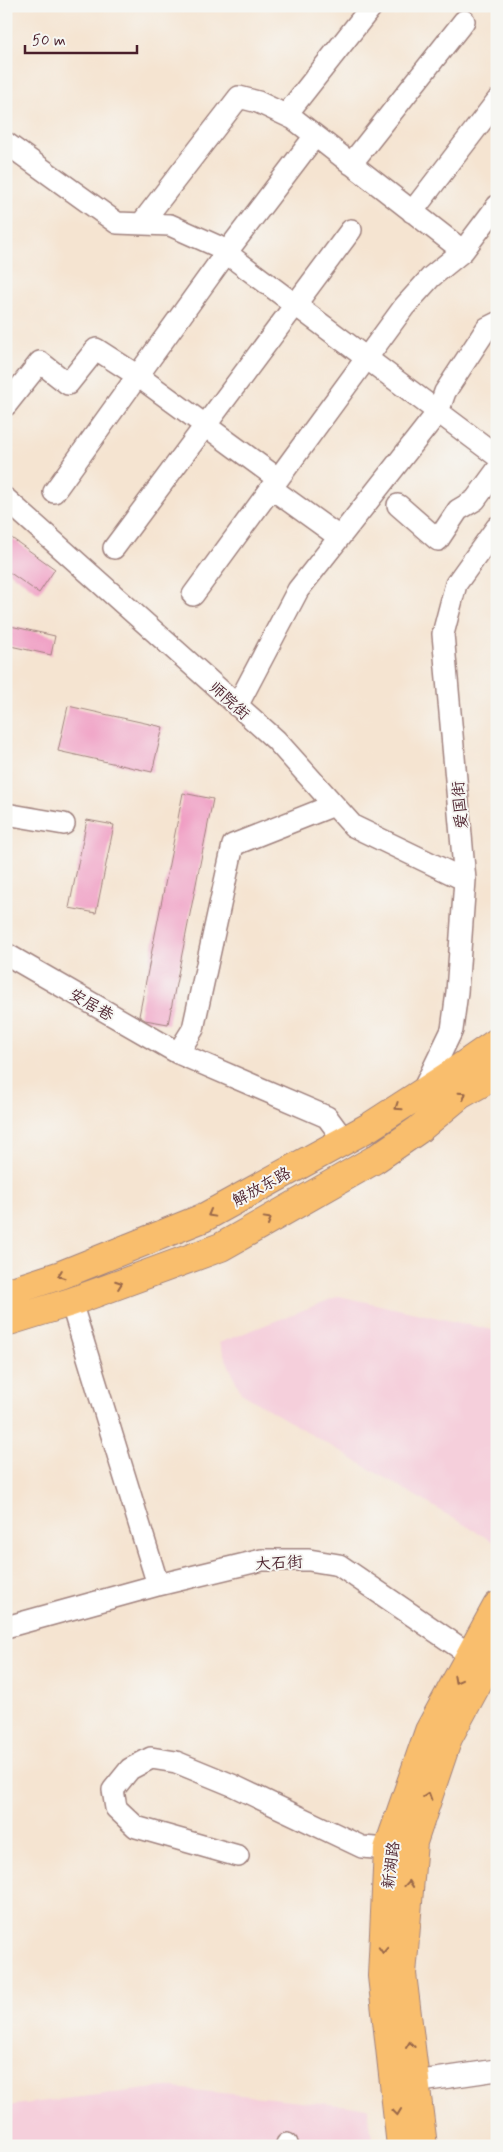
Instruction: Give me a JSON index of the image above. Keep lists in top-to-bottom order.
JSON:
{
  "streets": {
    "main road": ["解放东路", "新湖路"],
    "street": [
      "师院街",
      "爱国街",
      "安居巷",
      "大石街"
    ]
  },
  "crossings": [
    ["师院街", "爱国街"],
    ["爱国街", "解放东路"],
    ["安居巷", "解放东路"],
    ["大石街", "新湖路"]
  ],
  "scale_bar": "50 m"
}
